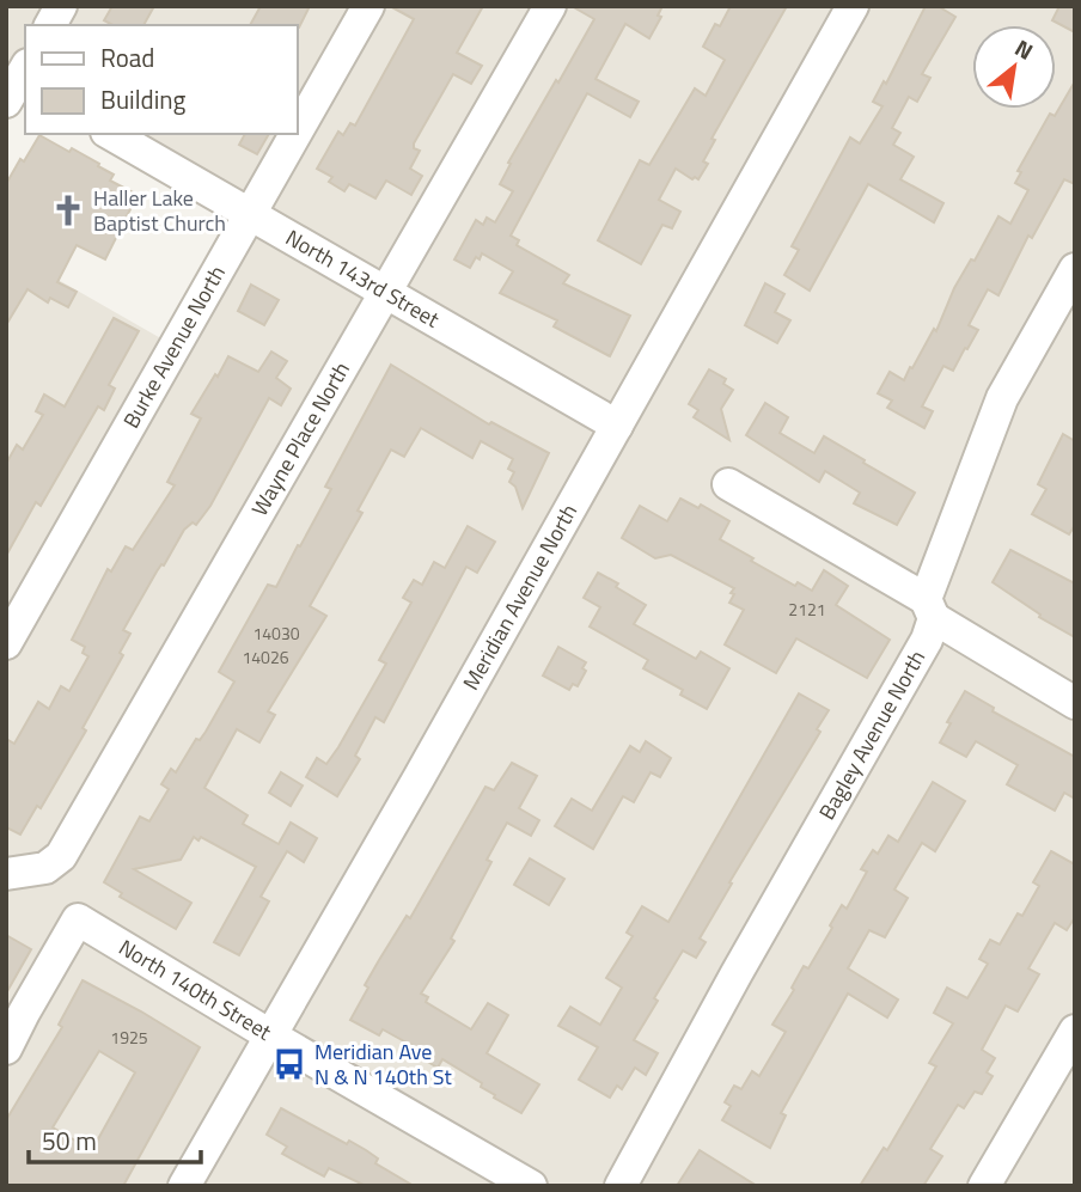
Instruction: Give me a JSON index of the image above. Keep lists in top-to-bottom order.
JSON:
{
  "streets": {
    "street": [
      "North 143rd Street",
      "Burke Avenue North",
      "Wayne Place North",
      "Meridian Avenue North",
      "Bagley Avenue North",
      "North 140th Street"
    ]
  },
  "crossings": [
    ["North 143rd Street", "Burke Avenue North"],
    ["North 143rd Street", "Wayne Place North"],
    ["North 143rd Street", "Meridian Avenue North"],
    ["Meridian Avenue North", "North 140th Street"]
  ],
  "places": {
    "church": ["Haller Lake Baptist Church"],
    "bus stop": ["Meridian Ave N & N 140th St"]
  },
  "house_numbers": [
    "2121",
    "14030",
    "14026",
    "1925"
  ],
  "legend": ["Road", "Building"],
  "scale_bar": "50 m",
  "north": "top right"
}
